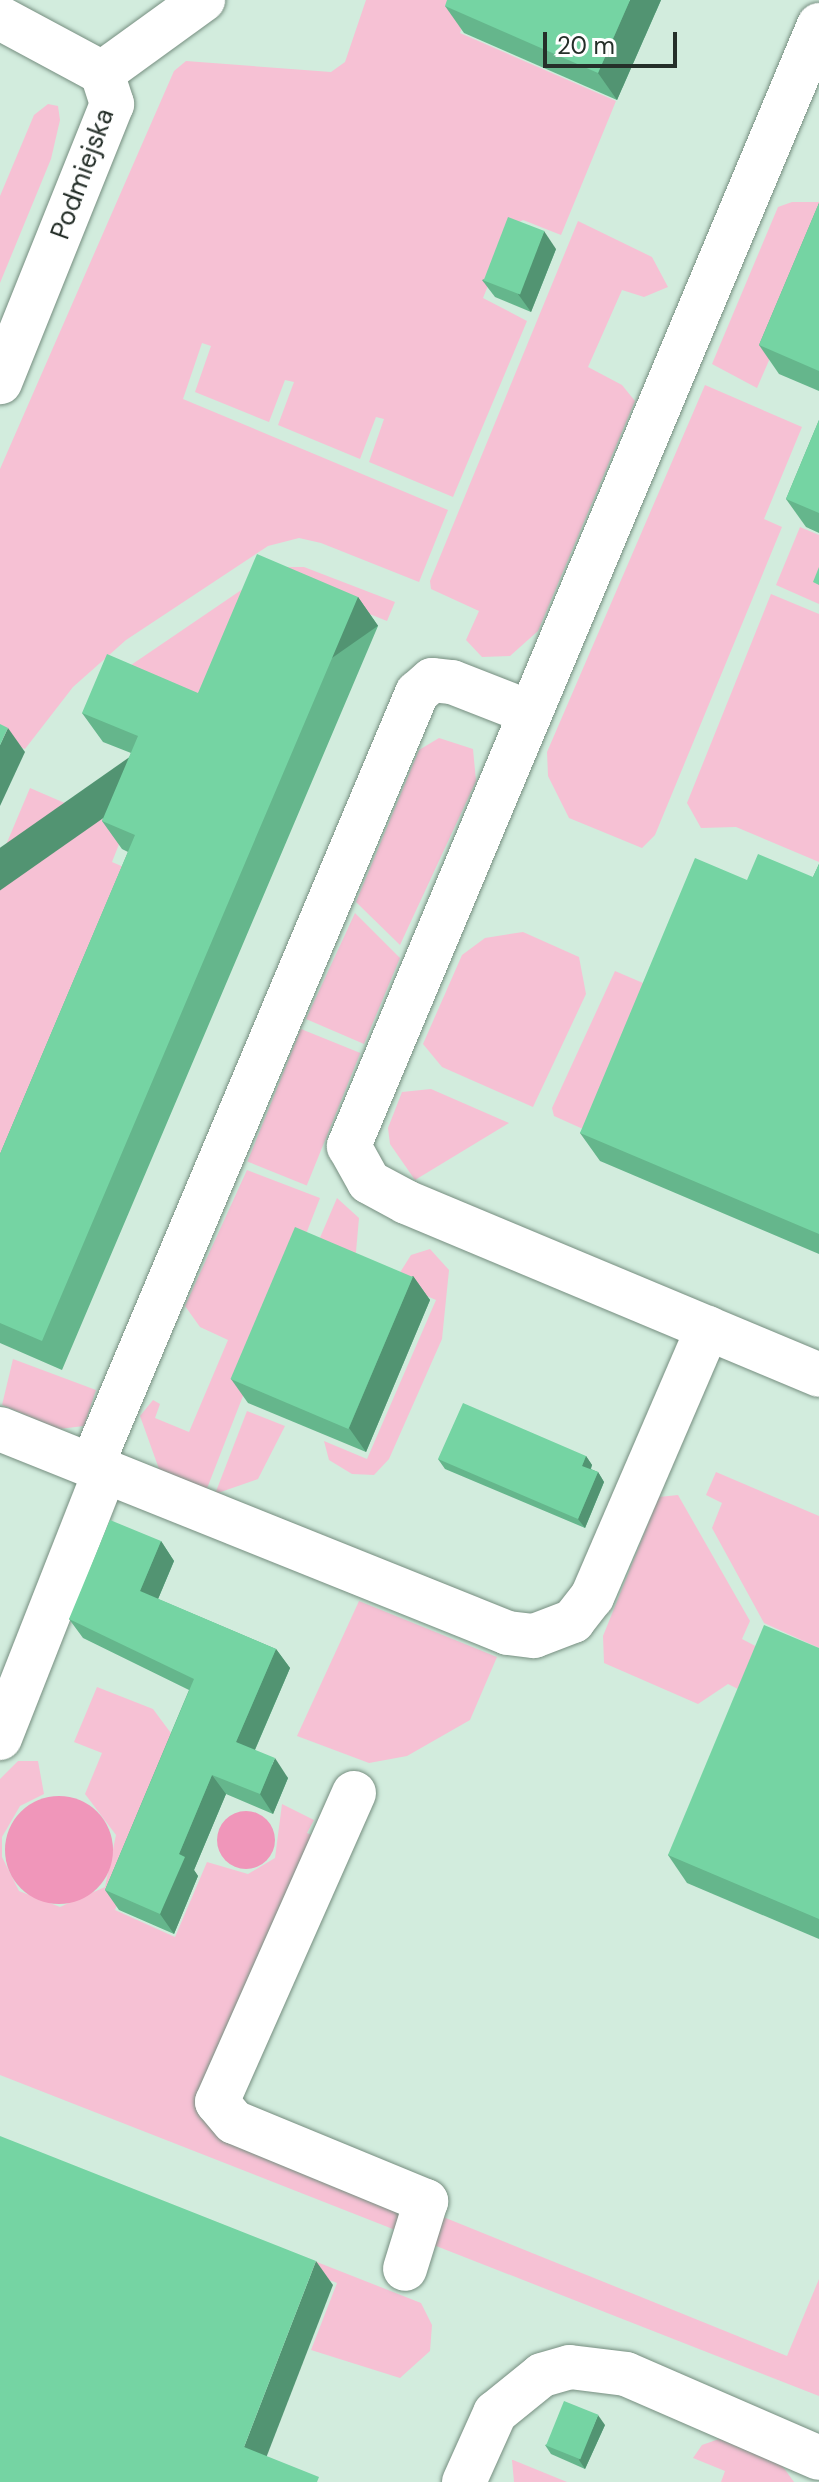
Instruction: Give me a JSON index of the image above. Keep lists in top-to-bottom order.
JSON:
{
  "streets": {
    "street": ["Podmiejska"]
  },
  "scale_bar": "20 m"
}
